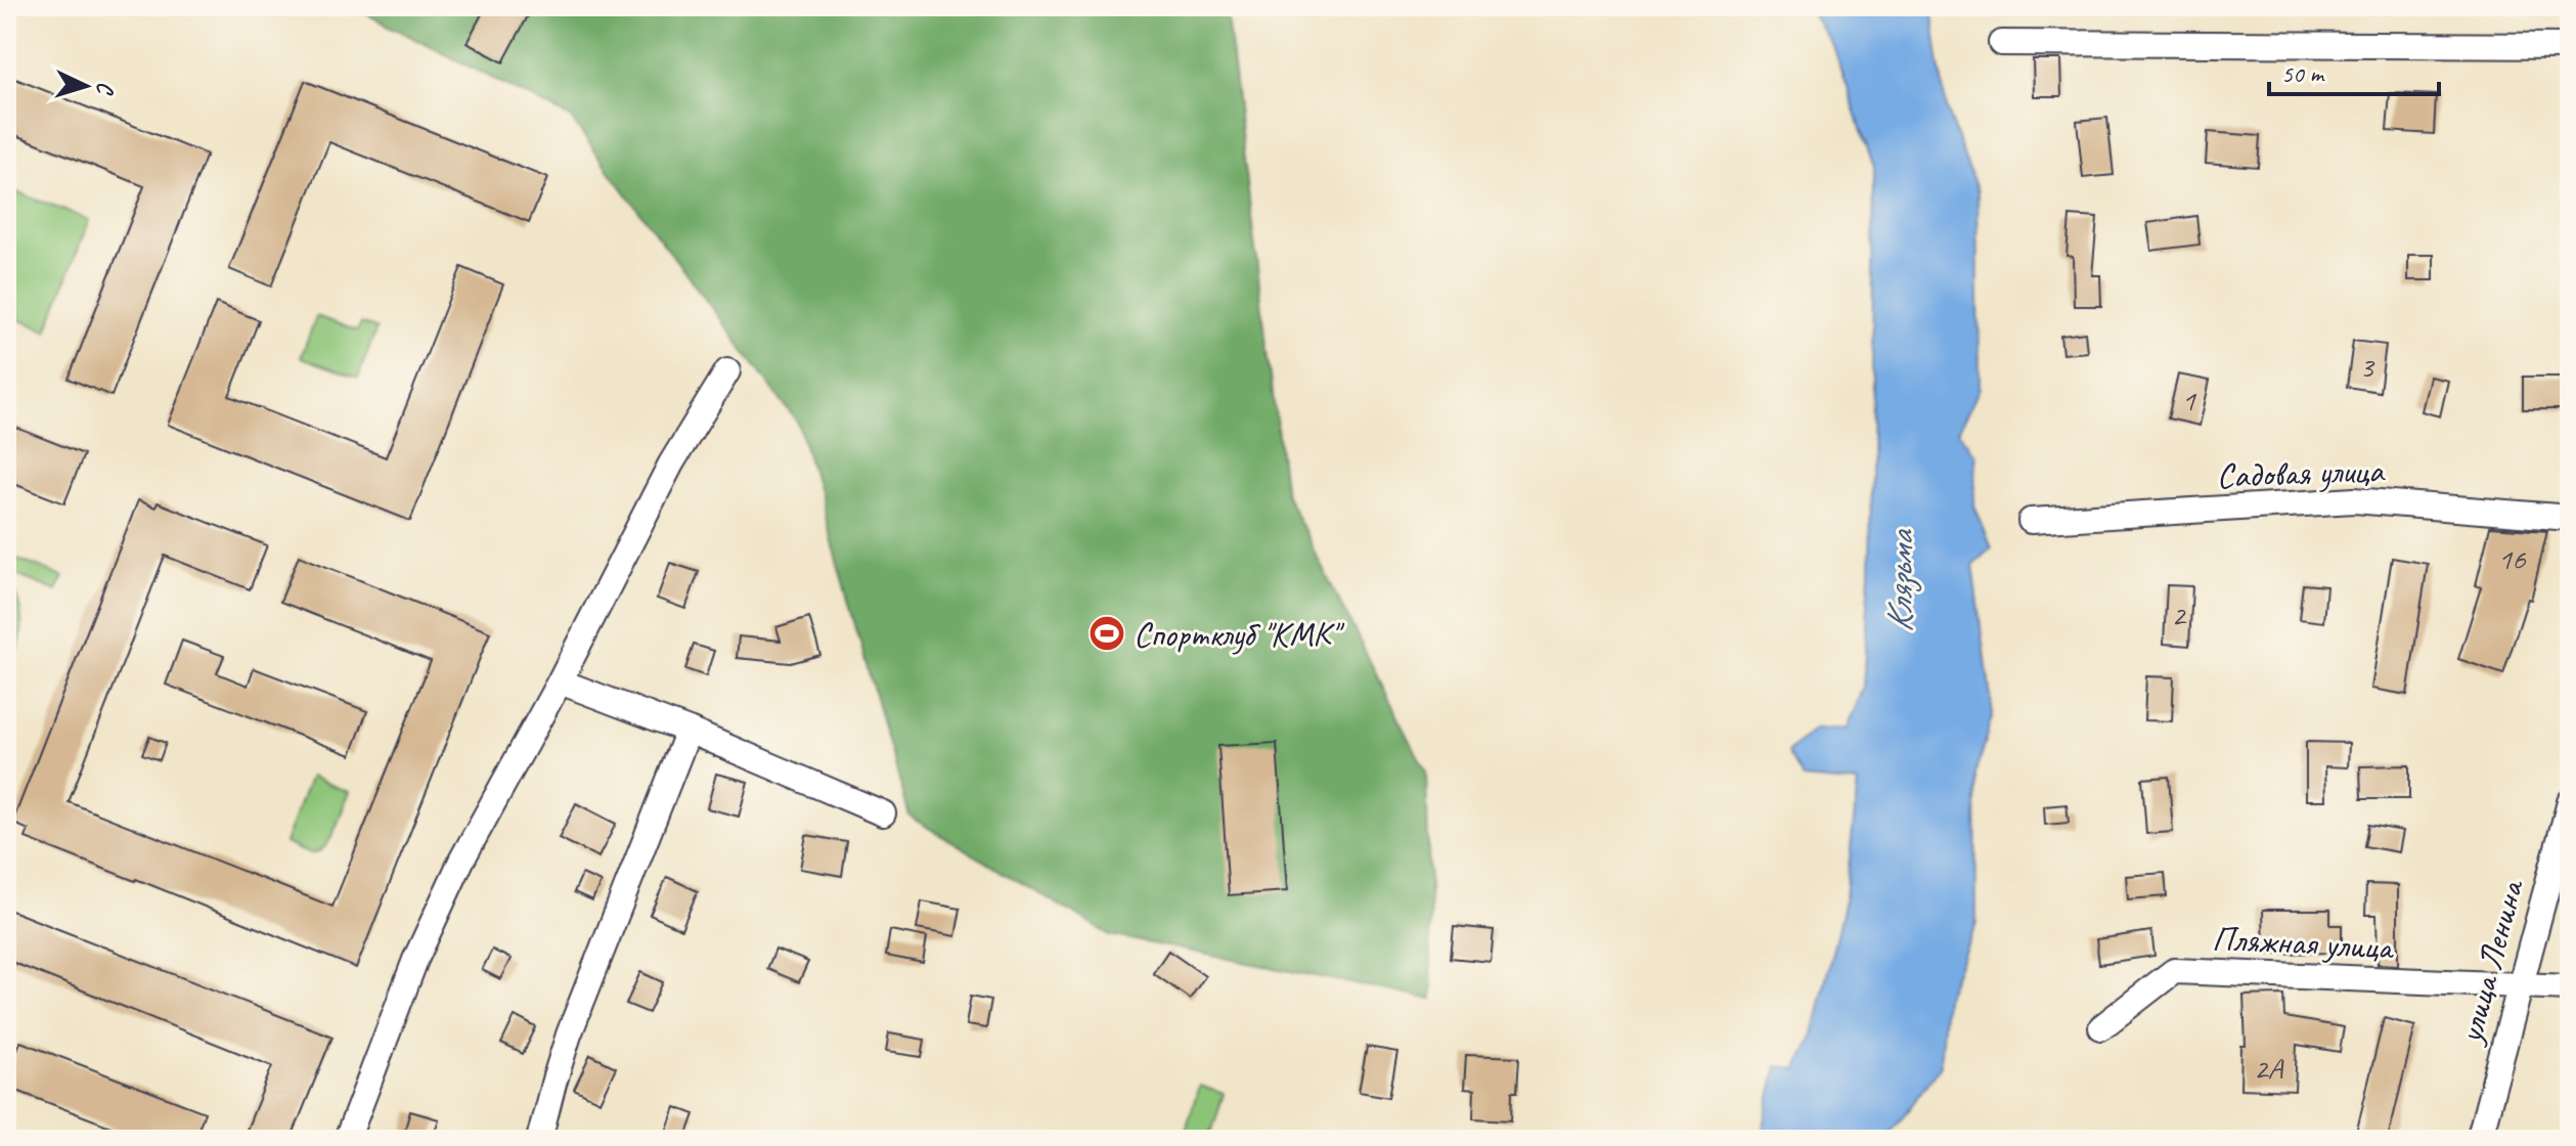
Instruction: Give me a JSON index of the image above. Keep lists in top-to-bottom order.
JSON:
{
  "streets": {
    "street": ["Садовая улица", "Пляжная улица", "улица Ленина"]
  },
  "crossings": [
    ["Пляжная улица", "улица Ленина"]
  ],
  "water": ["Клязьма"],
  "places": {
    "sports": ["Спортклуб \"КМК\""]
  },
  "house_numbers": [
    "3",
    "1",
    "16",
    "2",
    "2А"
  ],
  "scale_bar": "50 m",
  "north": "right"
}
